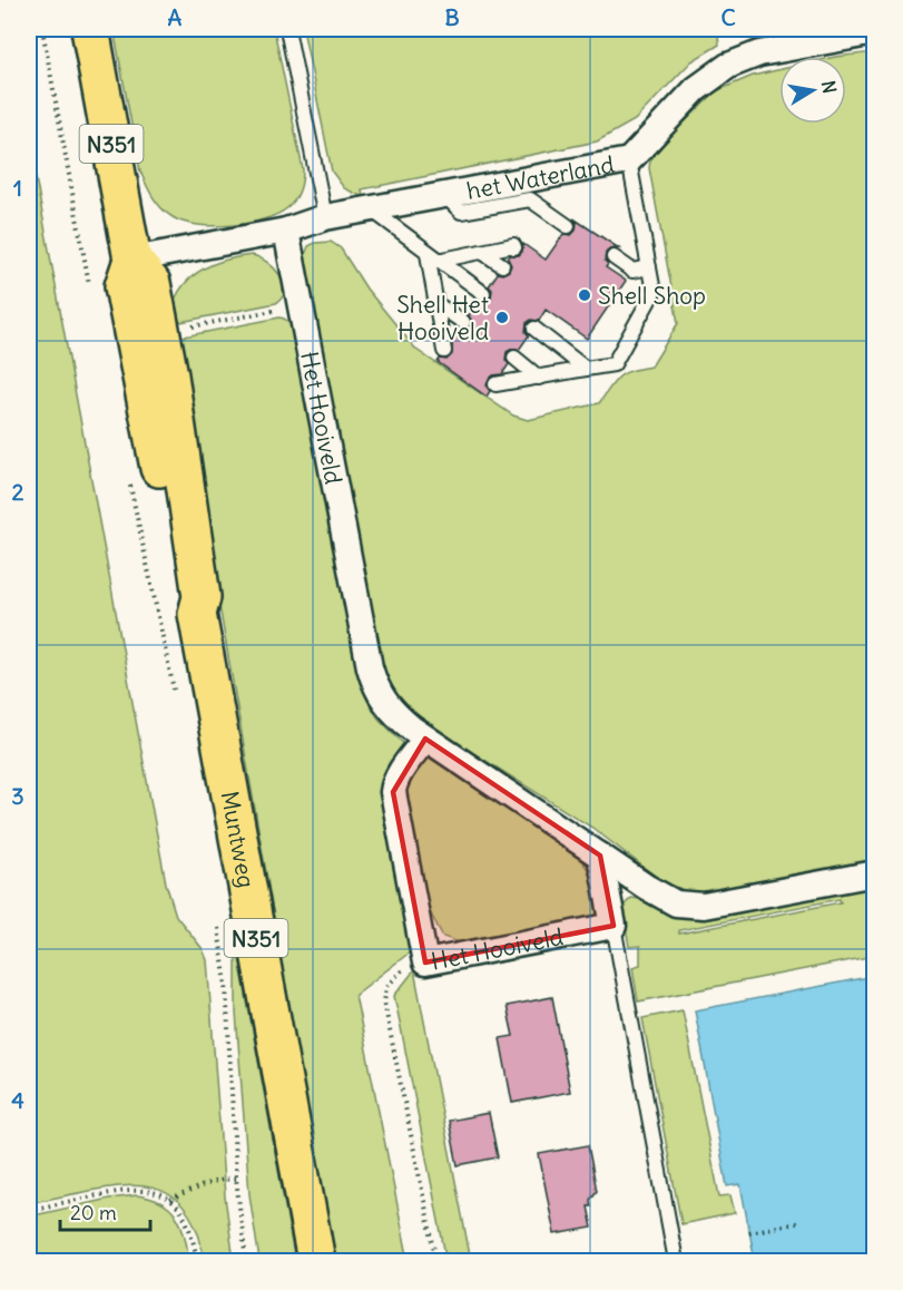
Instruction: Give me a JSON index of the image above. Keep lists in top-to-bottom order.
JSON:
{
  "streets": {
    "main road": ["N351", "Muntweg"],
    "street": ["het Waterland", "Het Hooiveld"]
  },
  "crossings": [
    ["het Waterland", "Het Hooiveld"]
  ],
  "places": ["Shell Shop", "Shell Het Hooiveld"],
  "scale_bar": "20 m",
  "north": "right",
  "grid": {
    "columns": ["A", "B", "C"],
    "rows": [
      "1",
      "2",
      "3",
      "4"
    ]
  }
}
